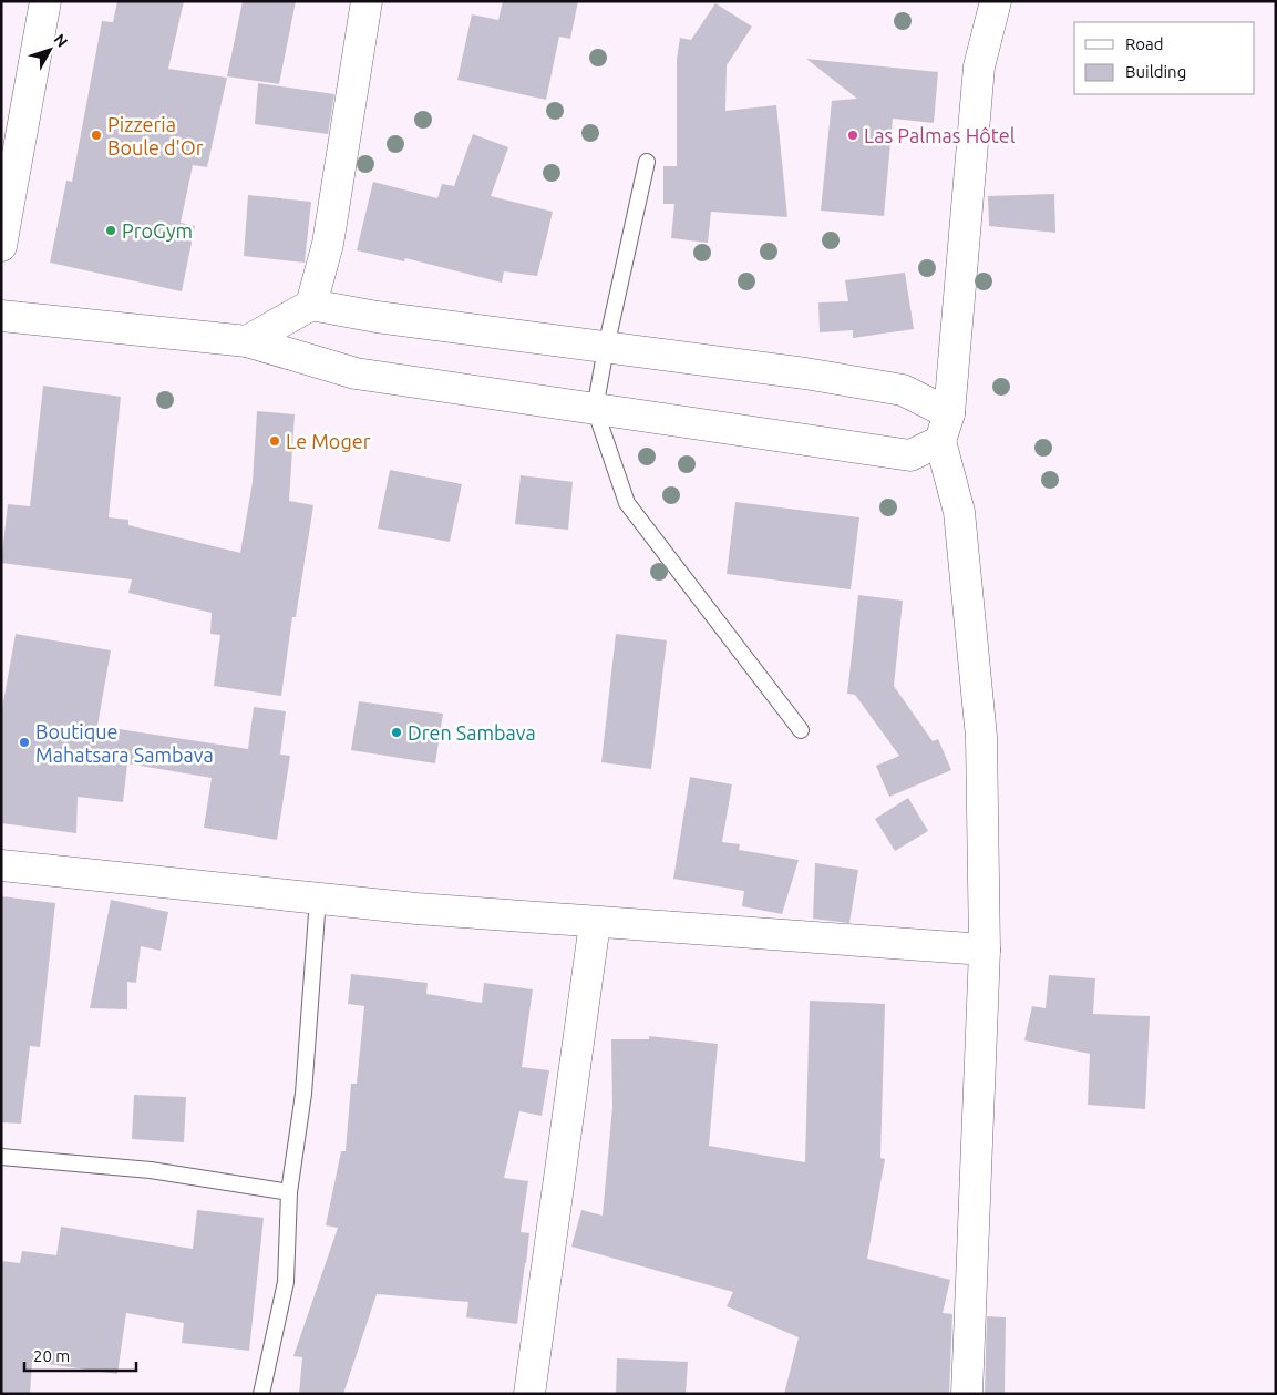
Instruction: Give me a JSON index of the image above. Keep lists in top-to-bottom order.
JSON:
{
  "places": [
    "Pizzeria Boule d'Or",
    "Las Palmas Hôtel",
    "ProGym",
    "Le Moger",
    "Dren Sambava",
    "Boutique Mahatsara Sambava"
  ],
  "legend": ["Road", "Building"],
  "scale_bar": "20 m",
  "north": "top right"
}
